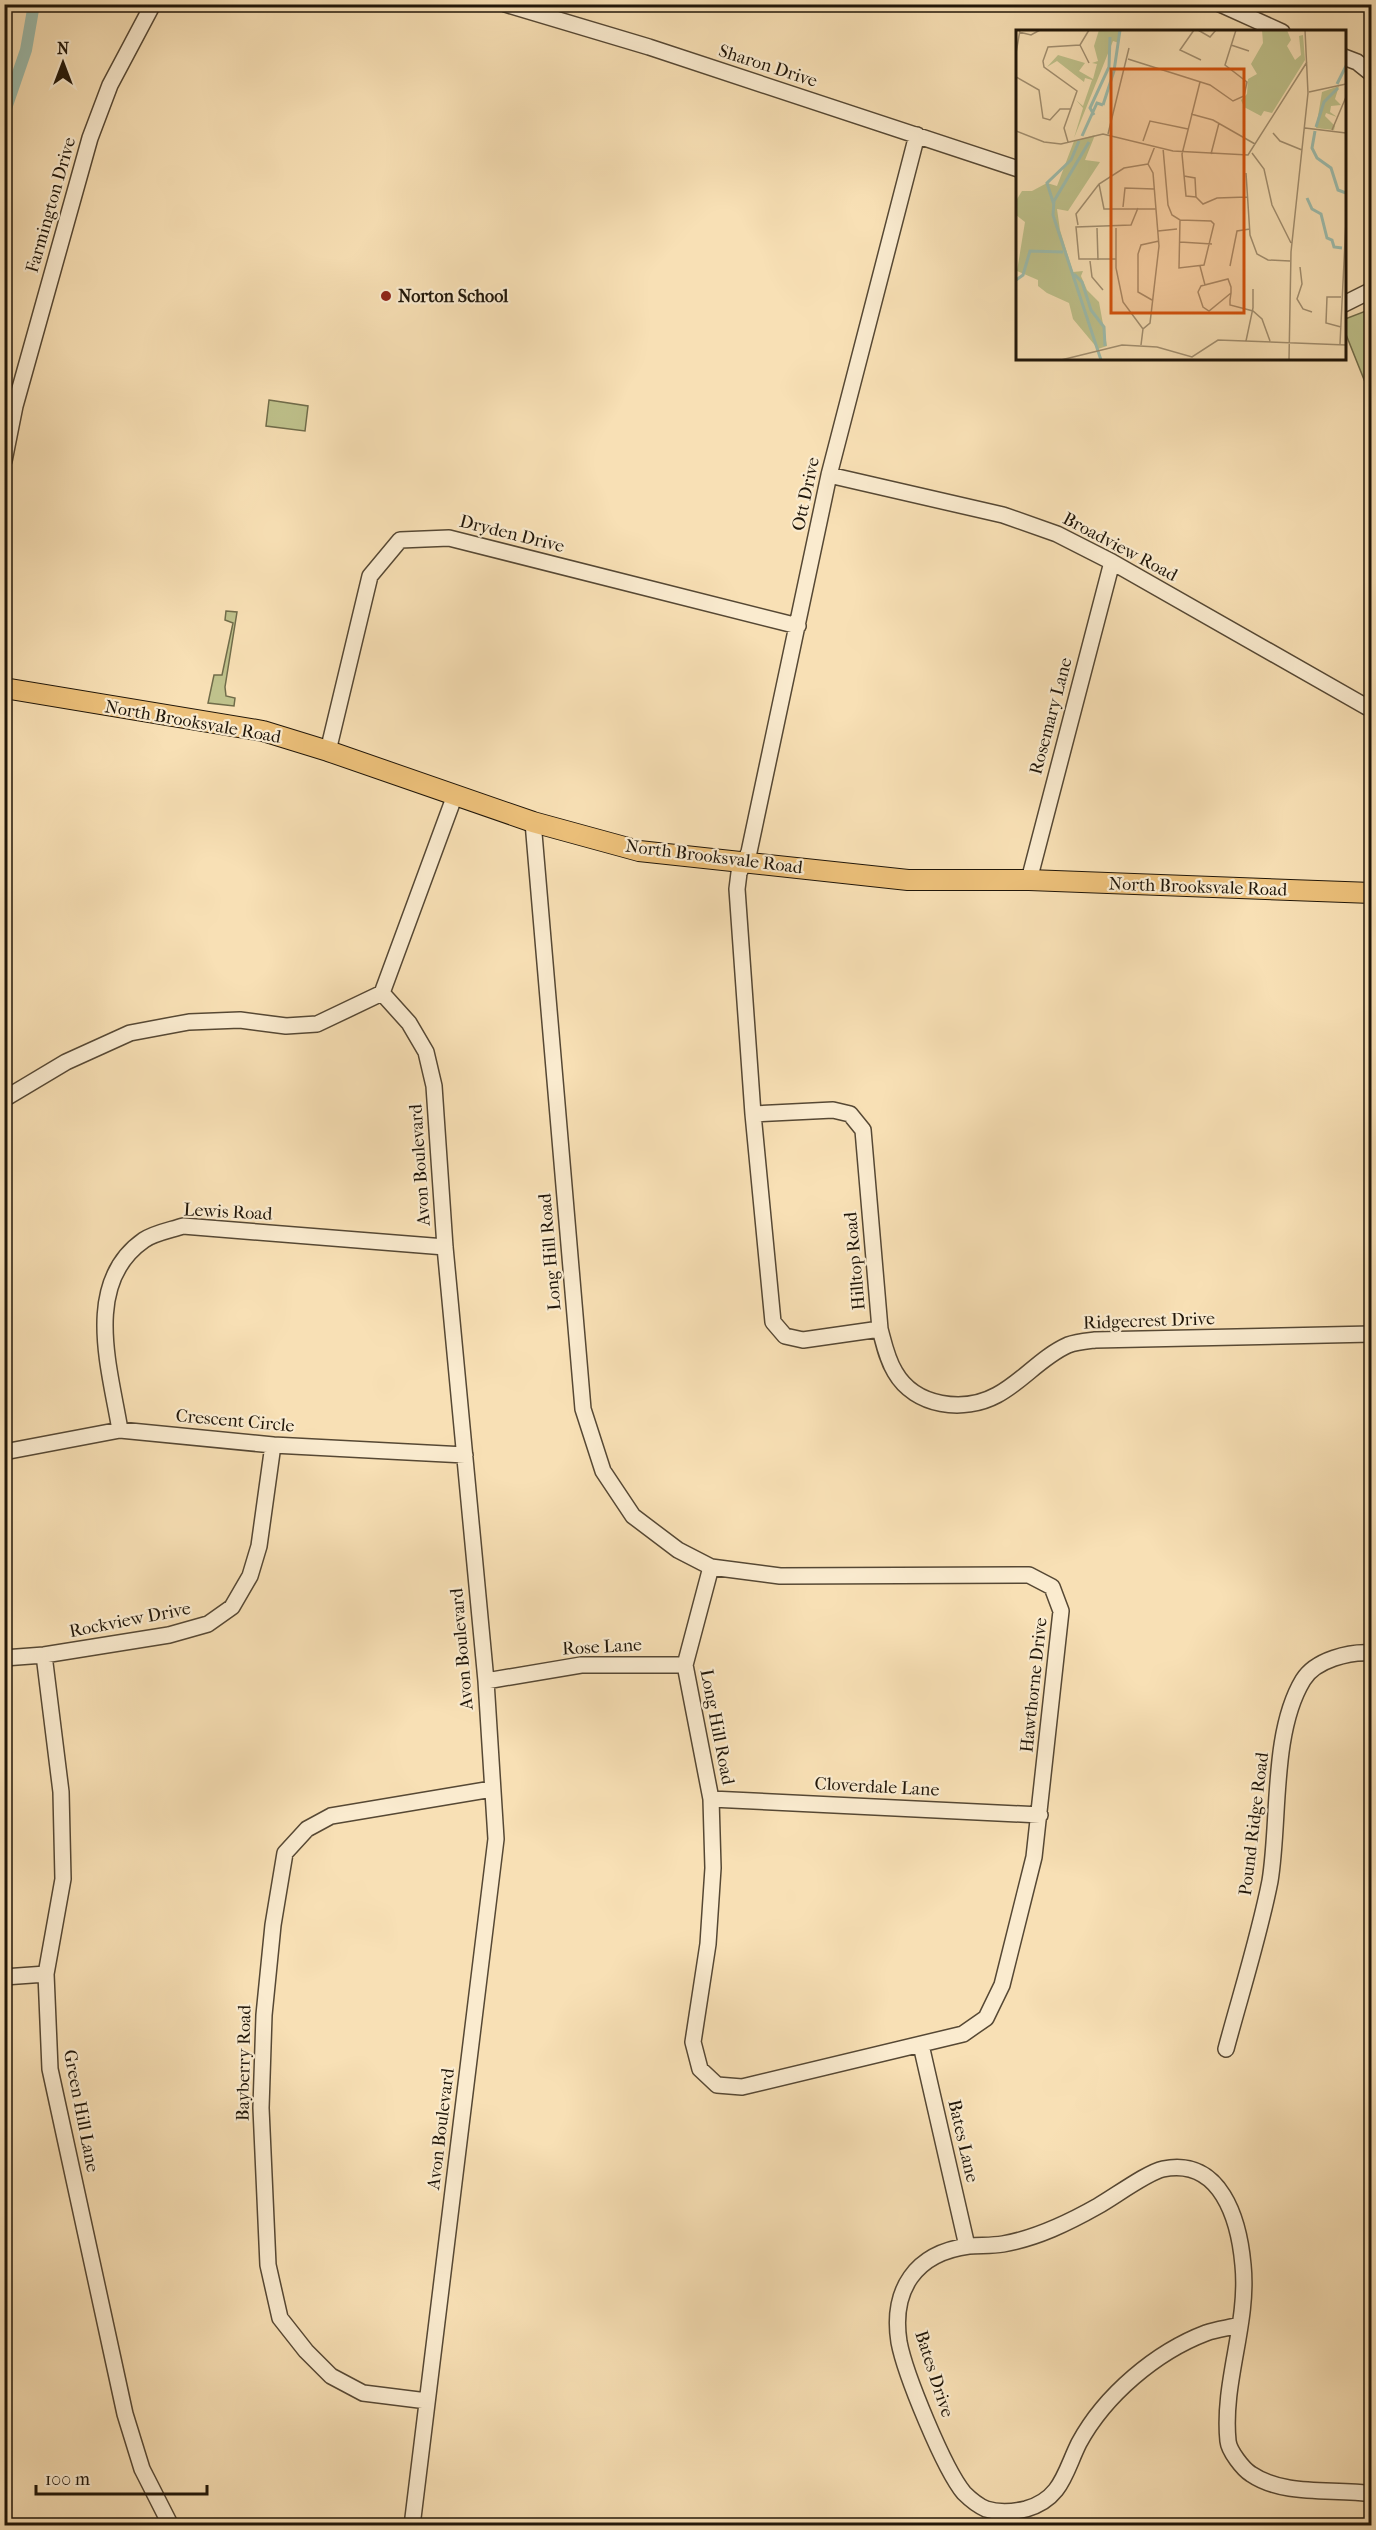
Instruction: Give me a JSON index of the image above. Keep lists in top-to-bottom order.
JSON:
{
  "streets": {
    "main road": ["North Brooksvale Road"],
    "street": [
      "Sharon Drive",
      "Farmington Drive",
      "Ott Drive",
      "Dryden Drive",
      "Broadview Road",
      "Rosemary Lane",
      "Avon Boulevard",
      "Lewis Road",
      "Long Hill Road",
      "Hilltop Road",
      "Ridgecrest Drive",
      "Crescent Circle",
      "Rockview Drive",
      "Rose Lane",
      "Hawthorne Drive",
      "Cloverdale Lane",
      "Pound Ridge Road",
      "Bayberry Road",
      "Green Hill Lane",
      "Bates Lane",
      "Bates Drive"
    ]
  },
  "crossings": [
    ["Sharon Drive", "Ott Drive"],
    ["Ott Drive", "Dryden Drive"],
    ["Ott Drive", "Broadview Road"],
    ["Ott Drive", "North Brooksvale Road"],
    ["Ott Drive", "Hilltop Road"],
    ["Dryden Drive", "North Brooksvale Road"],
    ["Broadview Road", "Rosemary Lane"],
    ["Rosemary Lane", "North Brooksvale Road"],
    ["North Brooksvale Road", "Long Hill Road"],
    ["North Brooksvale Road", "Hilltop Road"],
    ["Avon Boulevard", "Lewis Road"],
    ["Avon Boulevard", "Crescent Circle"],
    ["Avon Boulevard", "Rose Lane"],
    ["Avon Boulevard", "Bayberry Road"],
    ["Lewis Road", "Crescent Circle"],
    ["Long Hill Road", "Rose Lane"],
    ["Long Hill Road", "Hawthorne Drive"],
    ["Long Hill Road", "Cloverdale Lane"],
    ["Long Hill Road", "Bates Lane"],
    ["Hilltop Road", "Ridgecrest Drive"],
    ["Crescent Circle", "Rockview Drive"],
    ["Rockview Drive", "Green Hill Lane"],
    ["Hawthorne Drive", "Cloverdale Lane"],
    ["Hawthorne Drive", "Bates Lane"],
    ["Bates Lane", "Bates Drive"]
  ],
  "places": ["Norton School"],
  "scale_bar": "100 m",
  "north": "top"
}
